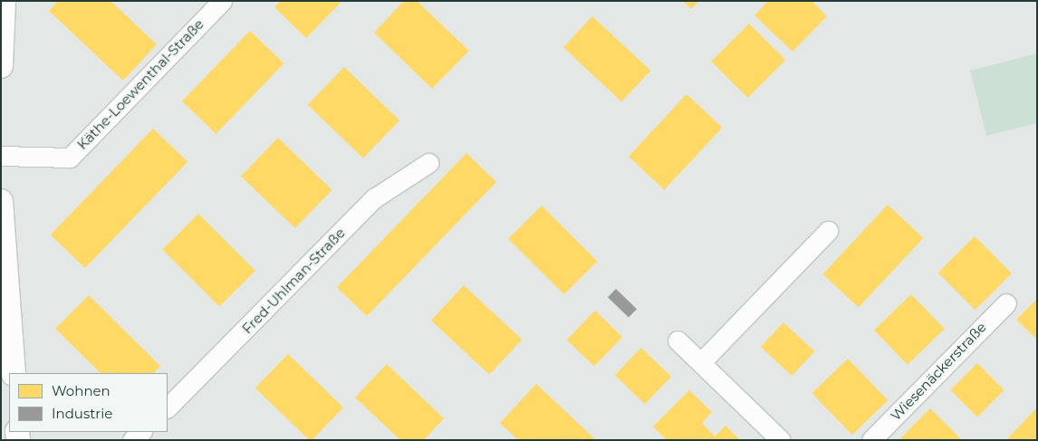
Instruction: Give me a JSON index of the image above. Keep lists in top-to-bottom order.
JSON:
{
  "streets": {
    "street": ["Käthe-Loewenthal-Straße", "Fred-Uhlman-Straße", "Wiesenäckerstraße"]
  },
  "legend": ["Wohnen", "Industrie"]
}
